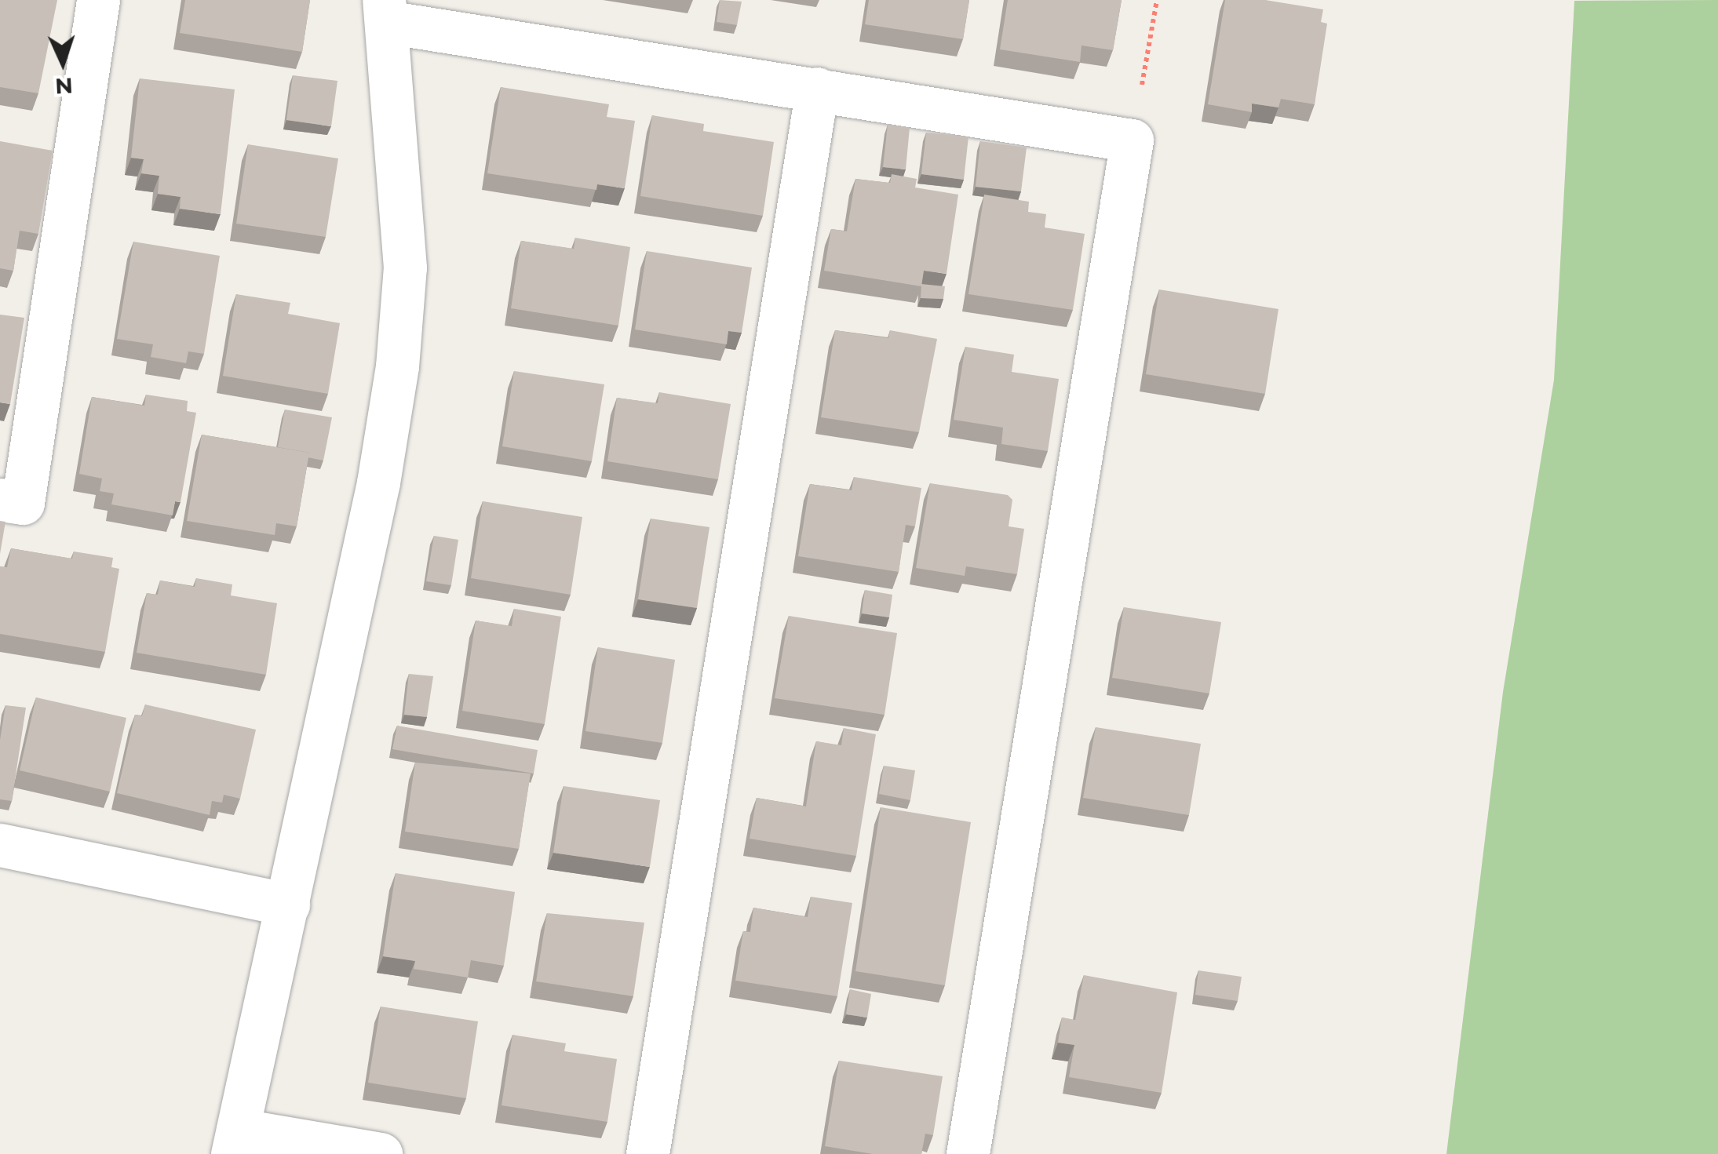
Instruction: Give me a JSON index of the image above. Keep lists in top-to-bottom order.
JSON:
{
  "north": "bottom"
}
